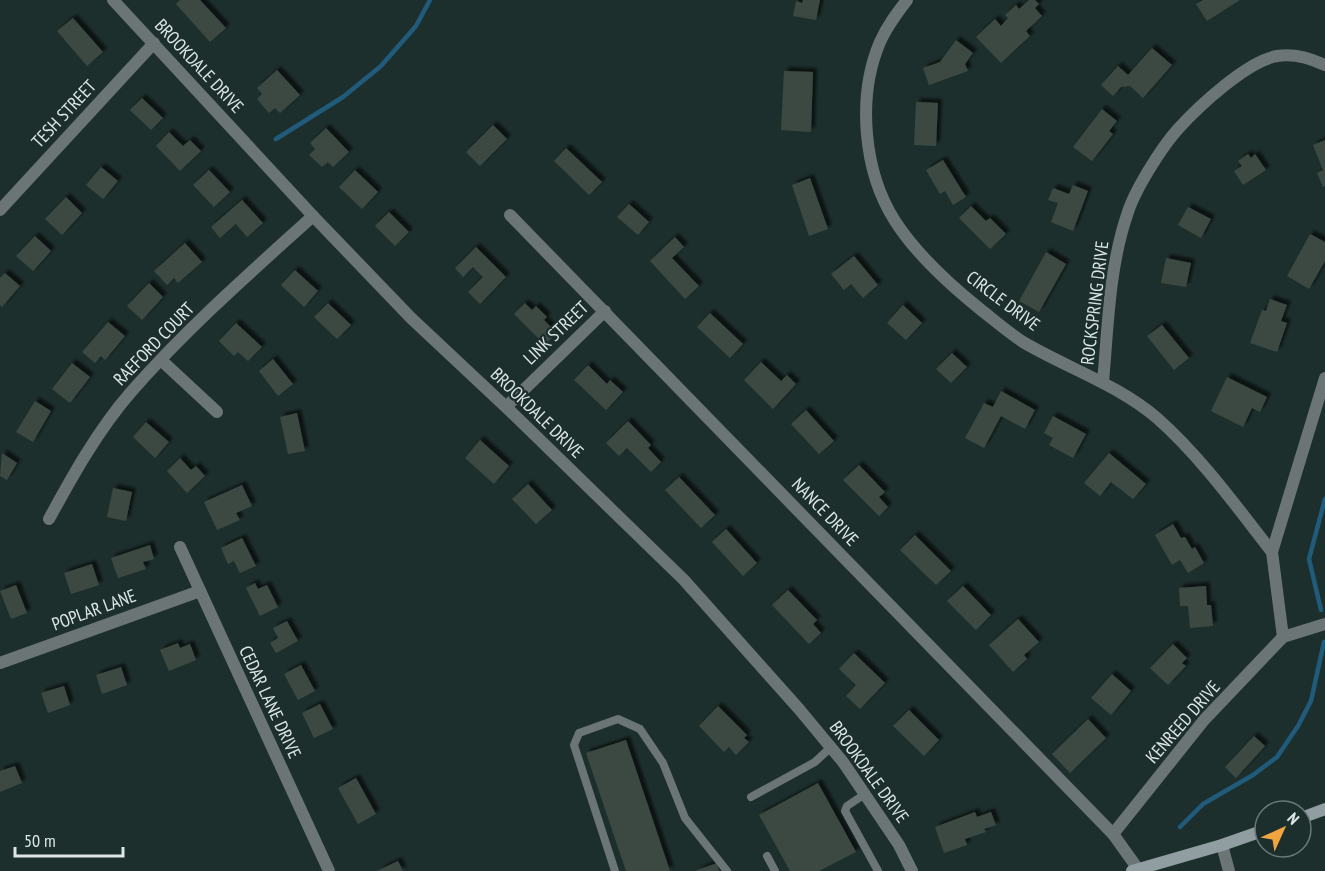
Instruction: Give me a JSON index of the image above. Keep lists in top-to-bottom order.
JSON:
{
  "streets": {
    "street": [
      "BROOKDALE DRIVE",
      "TESH STREET",
      "CIRCLE DRIVE",
      "ROCKSPRING DRIVE",
      "LINK STREET",
      "RAEFORD COURT",
      "NANCE DRIVE",
      "POPLAR LANE",
      "CEDAR LANE DRIVE",
      "KENREED DRIVE"
    ]
  },
  "crossings": [
    ["BROOKDALE DRIVE", "TESH STREET"],
    ["BROOKDALE DRIVE", "LINK STREET"],
    ["BROOKDALE DRIVE", "RAEFORD COURT"],
    ["CIRCLE DRIVE", "ROCKSPRING DRIVE"],
    ["LINK STREET", "NANCE DRIVE"],
    ["NANCE DRIVE", "KENREED DRIVE"],
    ["POPLAR LANE", "CEDAR LANE DRIVE"]
  ],
  "scale_bar": "50 m",
  "north": "top right"
}
